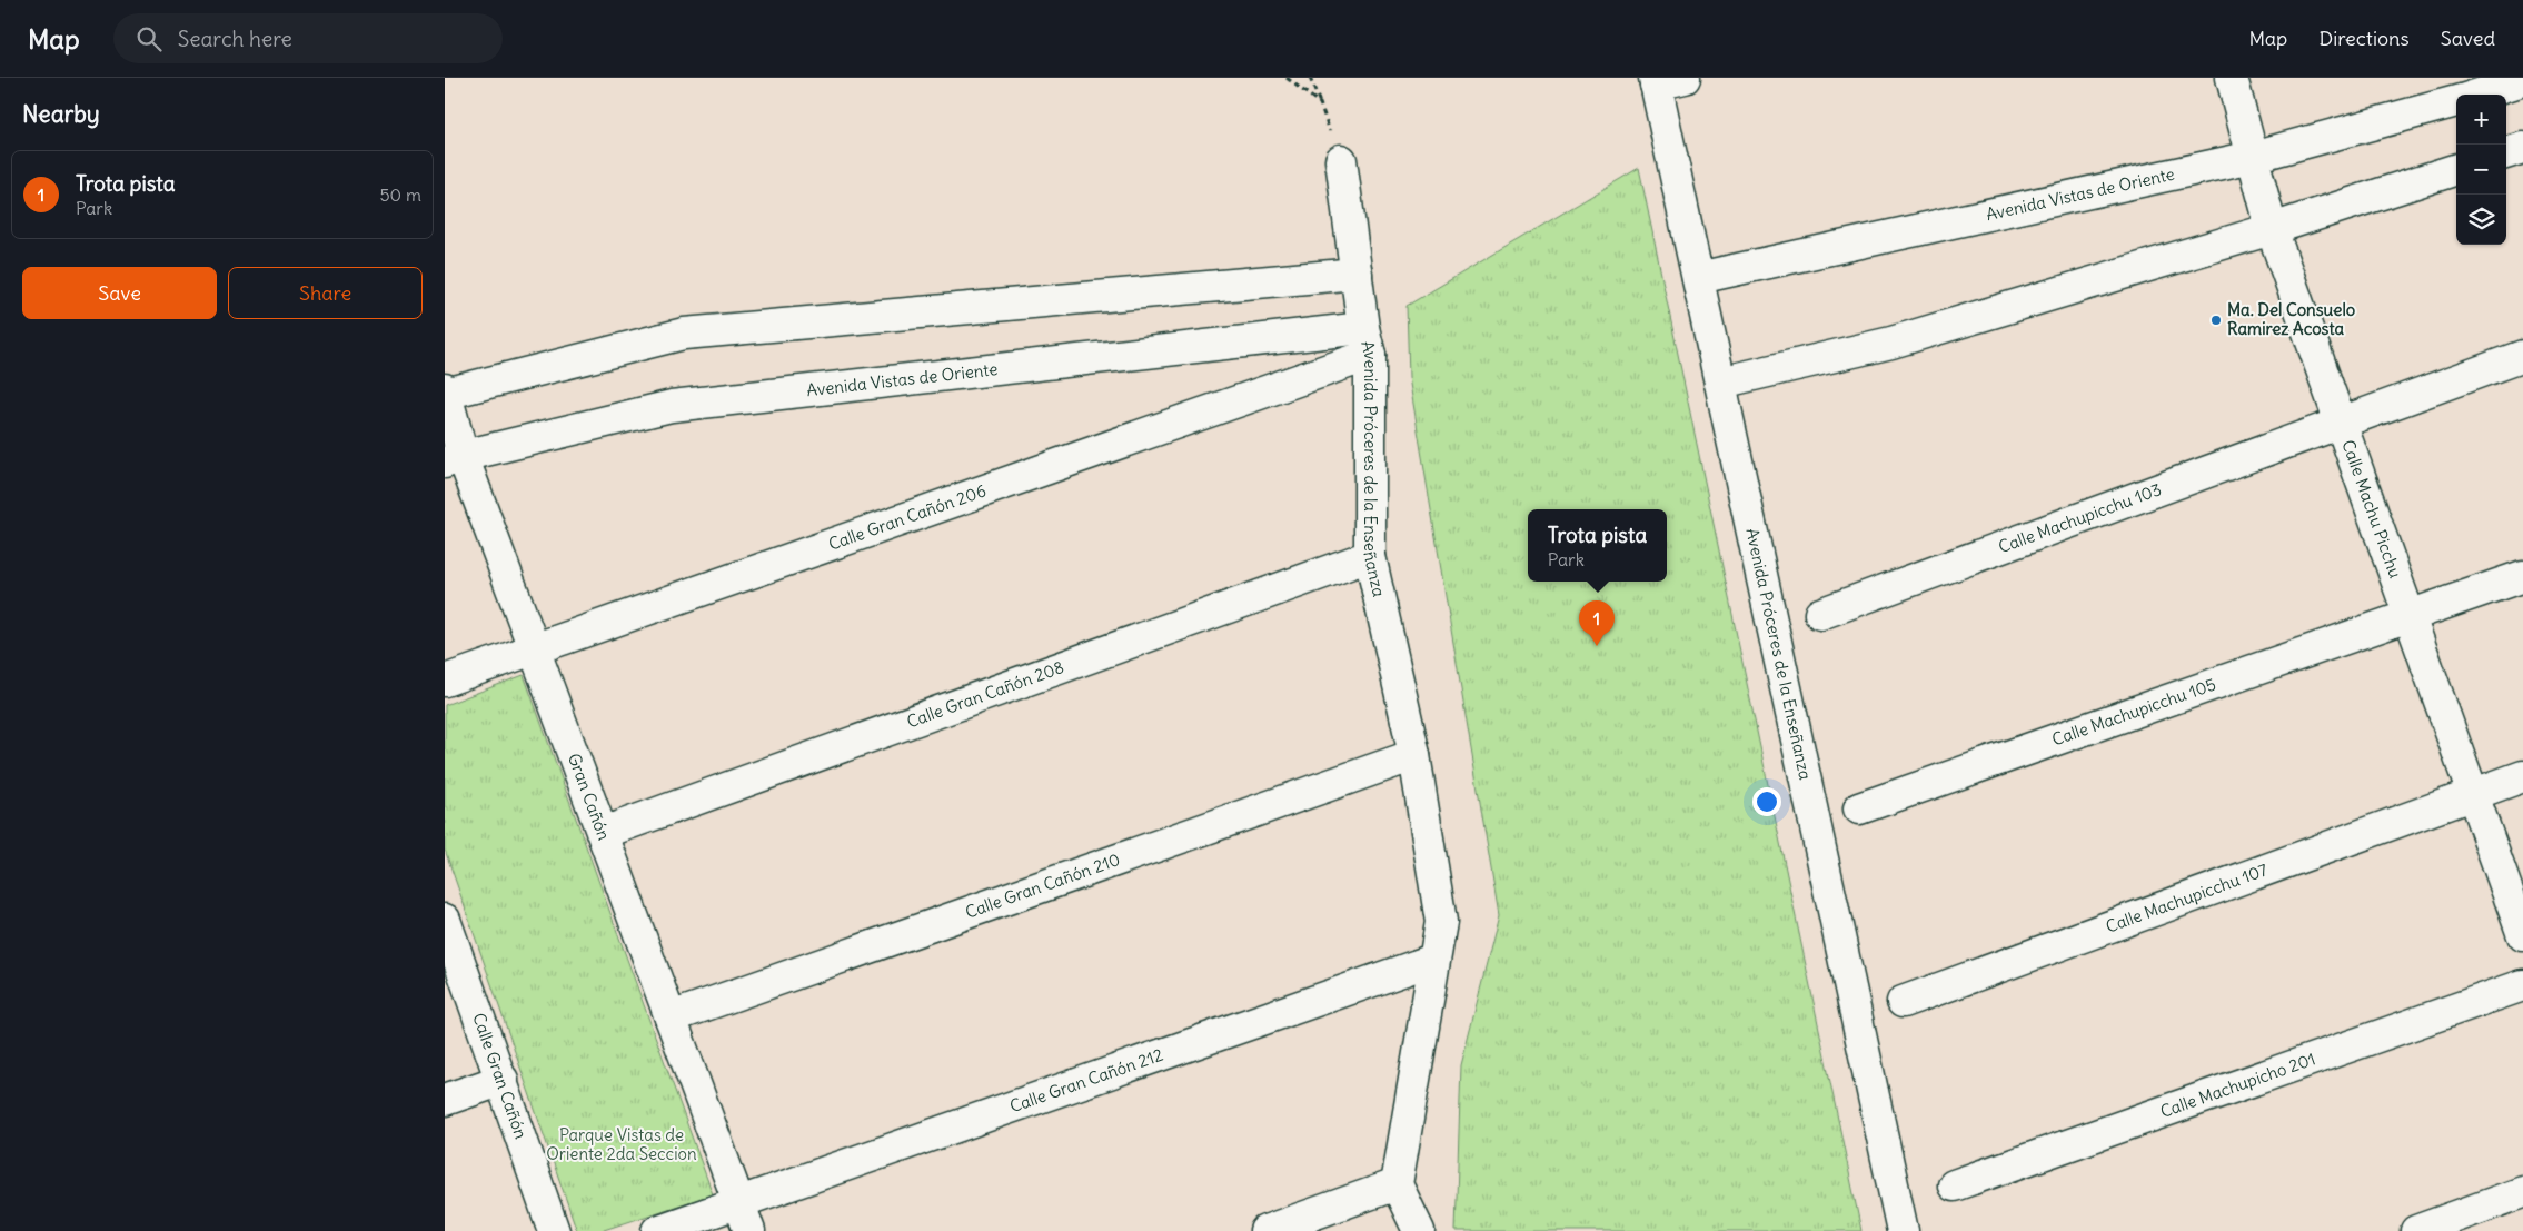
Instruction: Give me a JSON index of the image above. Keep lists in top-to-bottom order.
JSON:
{
  "streets": {
    "street": [
      "Avenida Vistas de Oriente",
      "Avenida Próceres de la Enseñanza",
      "Calle Machu Picchu",
      "Calle Gran Cañón 206",
      "Calle Machupicchu 103",
      "Calle Gran Cañón 208",
      "Calle Machupicchu 105",
      "Gran Cañón",
      "Calle Gran Cañón 210",
      "Calle Machupicchu 107",
      "Calle Gran Cañón",
      "Calle Gran Cañón 212",
      "Calle Machupicho 201"
    ]
  },
  "crossings": [
    ["Avenida Vistas de Oriente", "Avenida Próceres de la Enseñanza"],
    ["Avenida Vistas de Oriente", "Calle Machu Picchu"],
    ["Avenida Vistas de Oriente", "Calle Gran Cañón 206"],
    ["Avenida Vistas de Oriente", "Gran Cañón"],
    ["Avenida Próceres de la Enseñanza", "Calle Gran Cañón 206"],
    ["Avenida Próceres de la Enseñanza", "Calle Gran Cañón 208"],
    ["Avenida Próceres de la Enseñanza", "Calle Gran Cañón 210"],
    ["Avenida Próceres de la Enseñanza", "Calle Gran Cañón 212"],
    ["Calle Machu Picchu", "Calle Machupicchu 103"],
    ["Calle Machu Picchu", "Calle Machupicchu 105"],
    ["Calle Machu Picchu", "Calle Machupicchu 107"],
    ["Calle Gran Cañón 206", "Gran Cañón"],
    ["Calle Gran Cañón 208", "Gran Cañón"],
    ["Gran Cañón", "Calle Gran Cañón 210"],
    ["Gran Cañón", "Calle Gran Cañón 212"]
  ],
  "parks": ["Parque Vistas de Oriente 2da Seccion"],
  "places": ["Ma. Del Consuelo Ramirez Acosta"],
  "page": {
    "header": "Map",
    "search": "Search here",
    "nav": ["Map", "Directions", "Saved"],
    "heading": "Nearby",
    "map_buttons": ["+", "−"],
    "list": [
      {
        "mark": "1",
        "name": "Trota pista",
        "note": "Park",
        "value": "50 m"
      }
    ],
    "buttons": ["Save", "Share"],
    "popup": ["Trota pista", "Park"],
    "pins": "1"
  }
}
